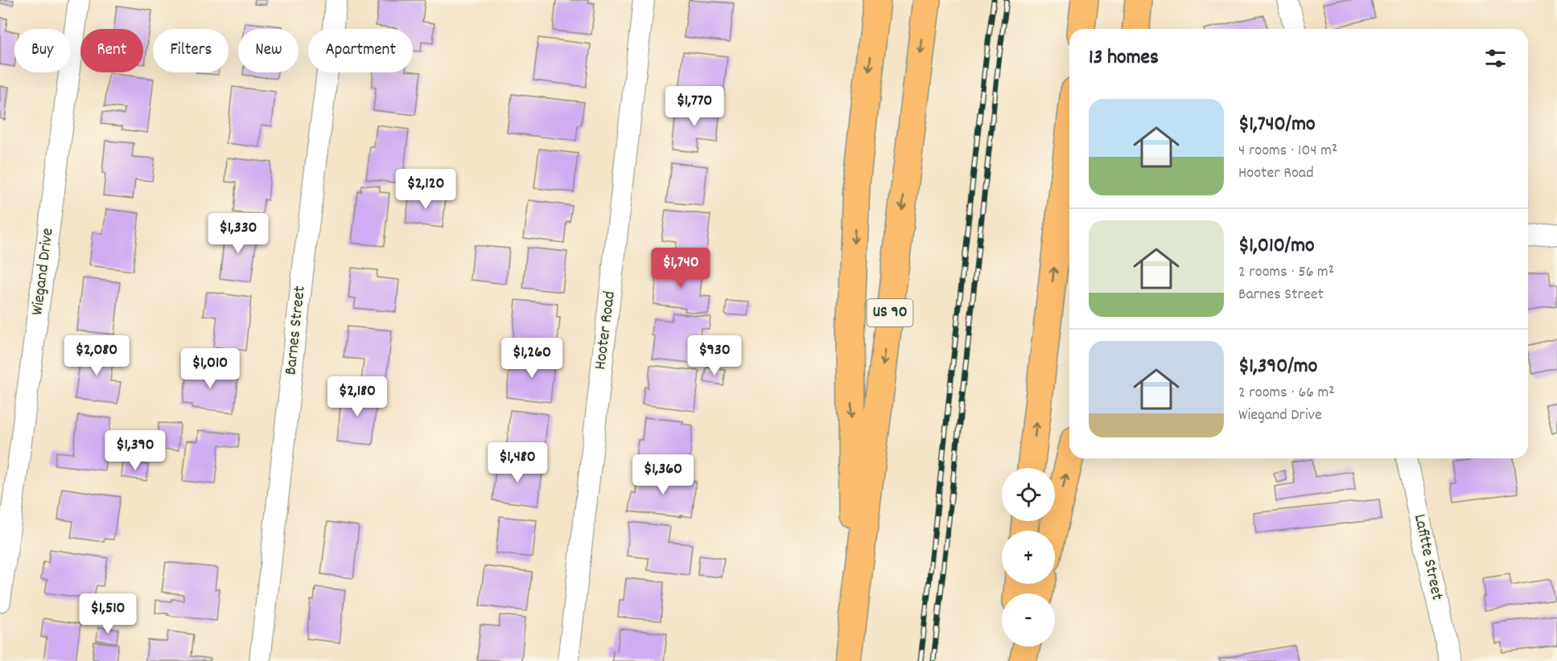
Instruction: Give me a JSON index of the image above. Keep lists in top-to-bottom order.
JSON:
{
  "streets": {
    "highway": ["US 90"],
    "street": [
      "Wiegand Drive",
      "Barnes Street",
      "Hooter Road",
      "Lafitte Street"
    ]
  },
  "page": {
    "chip": [
      "Buy",
      "Rent",
      "Filters",
      "New",
      "Apartment"
    ],
    "heading": "13 homes",
    "price": [
      "$1,770",
      "$2,120",
      "$1,330",
      "$1,740",
      "$2,080",
      "$930",
      "$1,260",
      "$1,010",
      "$2,180",
      "$1,390",
      "$1,480",
      "$1,360",
      "$1,510"
    ],
    "list": [
      {
        "name": "$1,740/mo",
        "note": "4 rooms · 104 m² · Hooter Road"
      },
      {
        "name": "$1,010/mo",
        "note": "2 rooms · 56 m² · Barnes Street"
      },
      {
        "name": "$1,390/mo",
        "note": "2 rooms · 66 m² · Wiegand Drive"
      }
    ],
    "map_buttons": ["+", "−"]
  }
}
